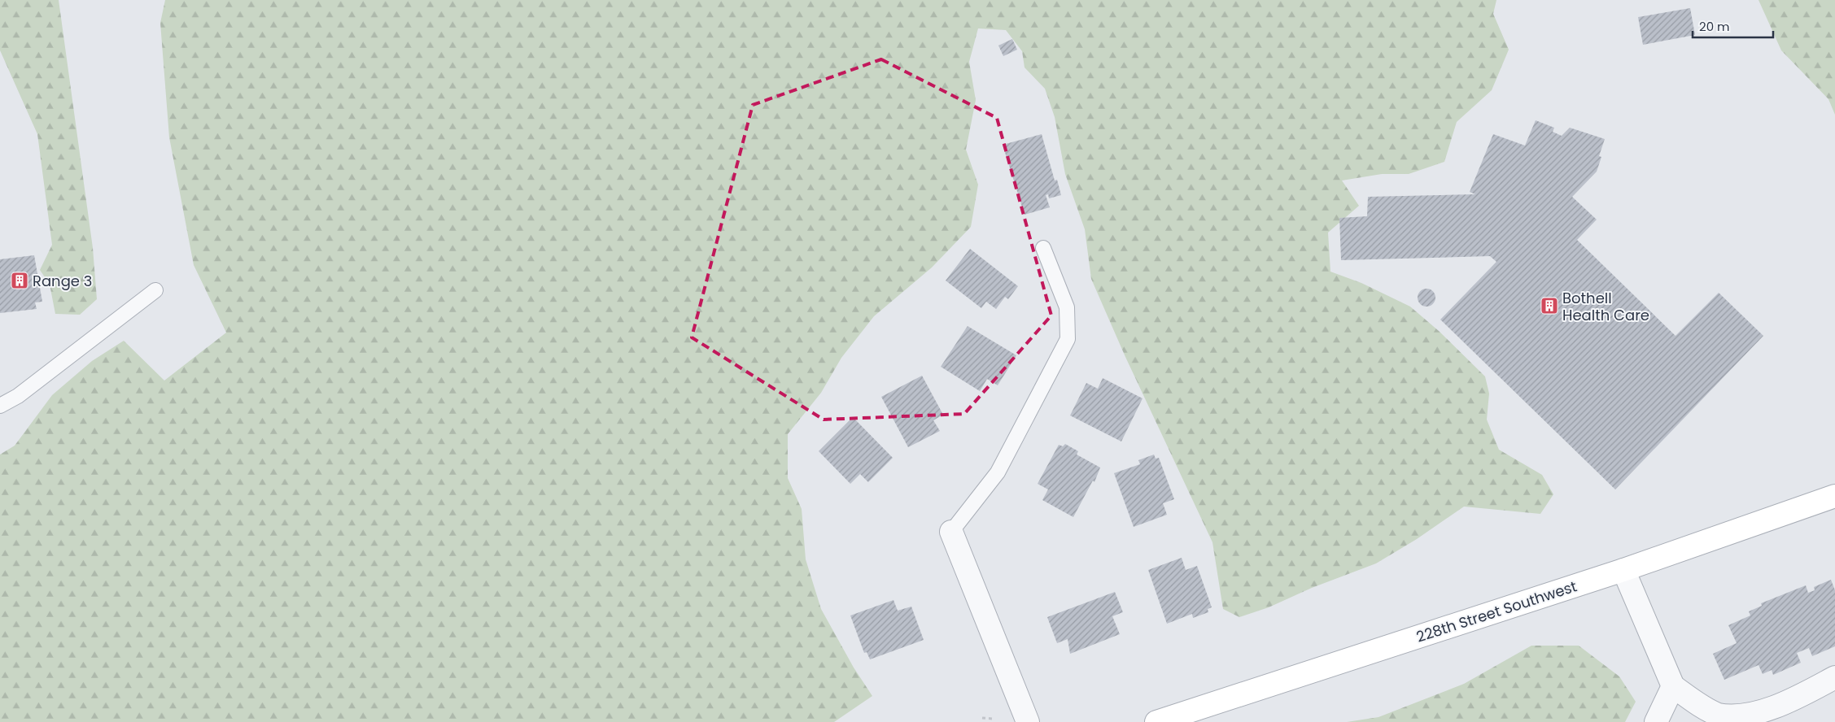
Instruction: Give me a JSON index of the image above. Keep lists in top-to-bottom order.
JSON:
{
  "streets": {
    "main road": ["228th Street Southwest"]
  },
  "places": {
    "building": ["Range 3", "Bothell Health Care"]
  },
  "scale_bar": "20 m"
}
